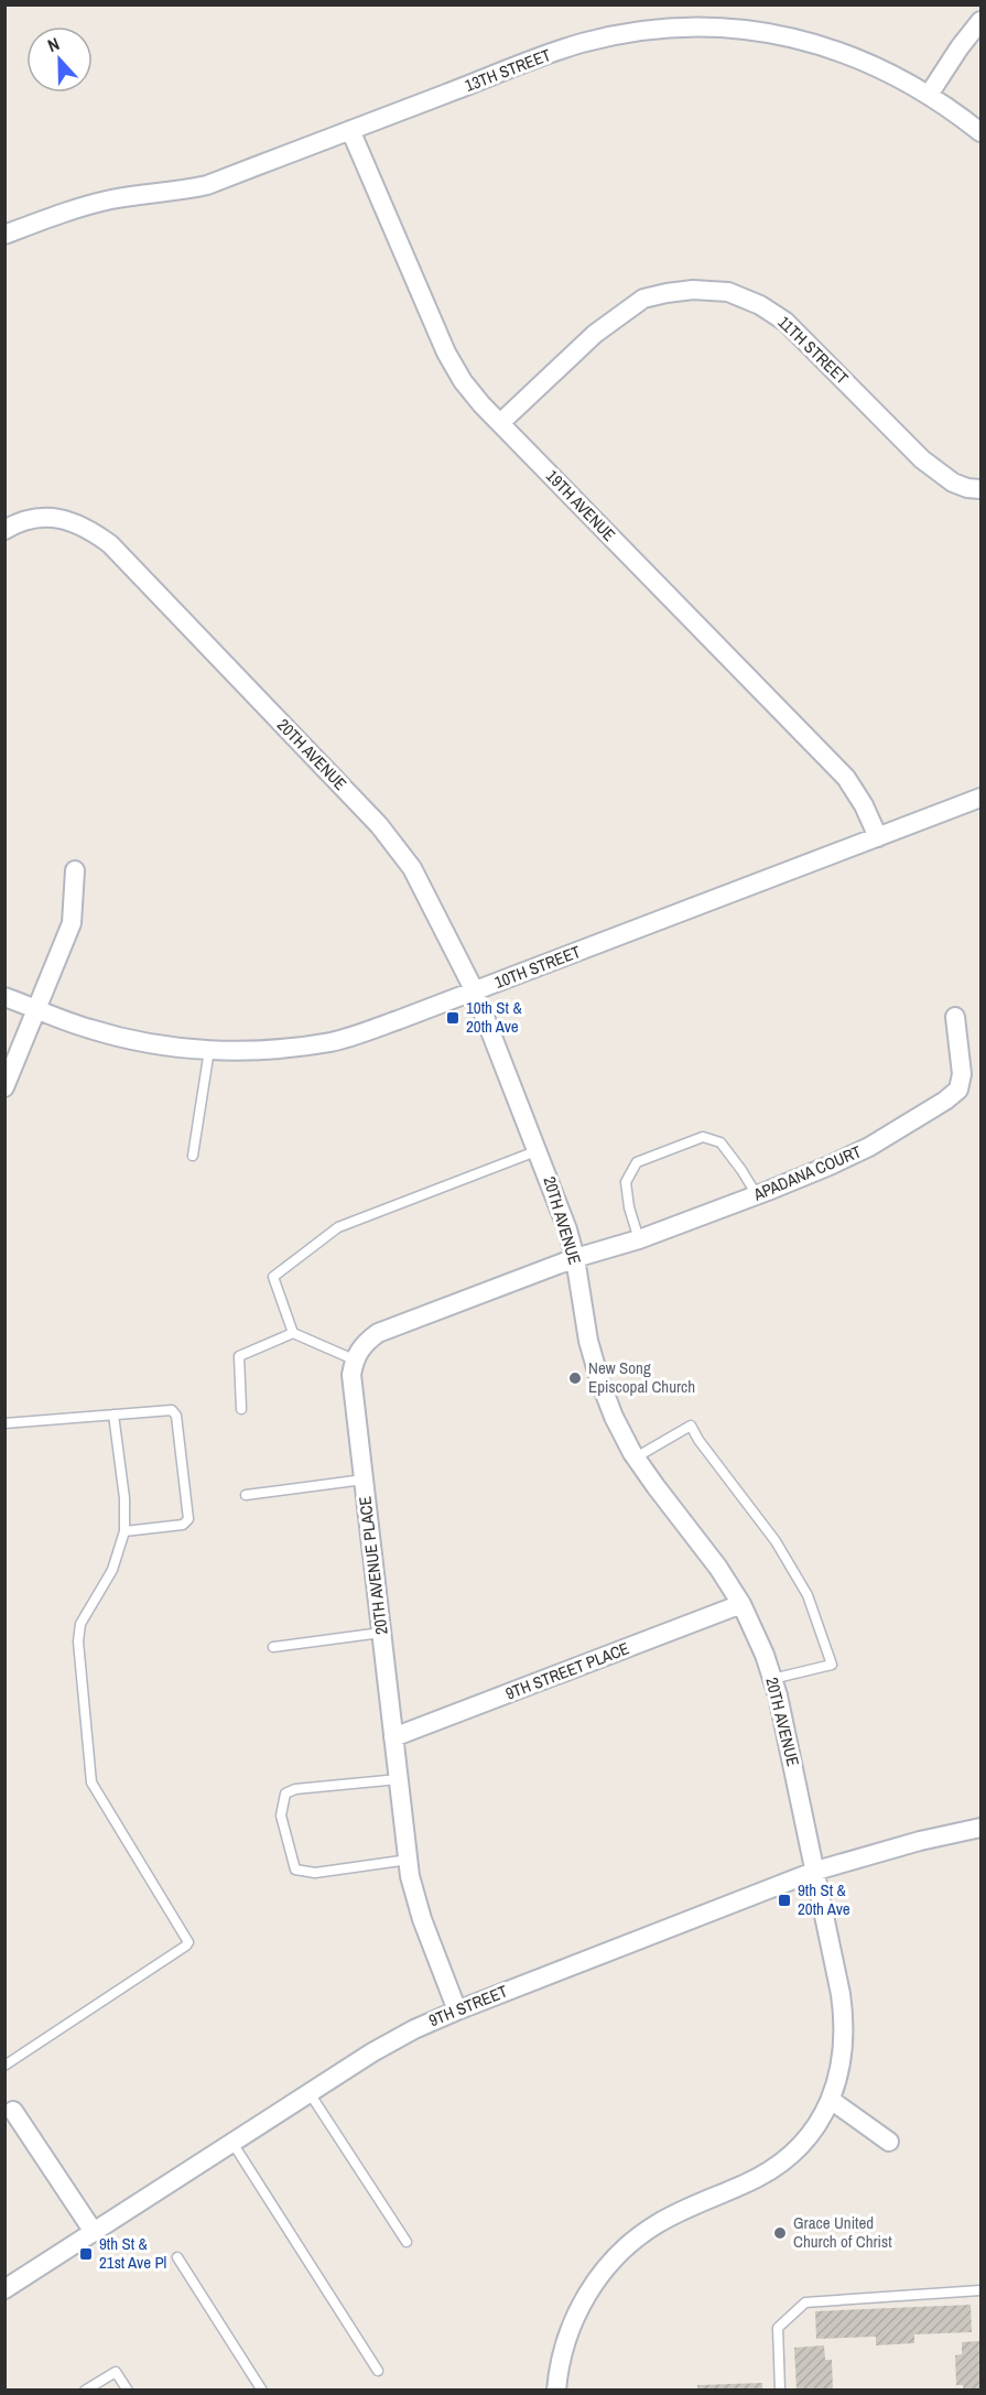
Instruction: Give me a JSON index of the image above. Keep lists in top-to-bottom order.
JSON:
{
  "streets": {
    "street": [
      "13TH STREET",
      "11TH STREET",
      "19TH AVENUE",
      "20TH AVENUE",
      "10TH STREET",
      "APADANA COURT",
      "20TH AVENUE PLACE",
      "9TH STREET PLACE",
      "9TH STREET"
    ]
  },
  "crossings": [
    ["13TH STREET", "19TH AVENUE"],
    ["11TH STREET", "19TH AVENUE"],
    ["19TH AVENUE", "10TH STREET"],
    ["20TH AVENUE", "10TH STREET"],
    ["20TH AVENUE", "APADANA COURT"],
    ["20TH AVENUE", "9TH STREET PLACE"],
    ["20TH AVENUE", "9TH STREET"],
    ["20TH AVENUE PLACE", "9TH STREET PLACE"],
    ["20TH AVENUE PLACE", "9TH STREET"]
  ],
  "places": {
    "transit": ["10th St & 20th Ave", "9th St & 20th Ave", "9th St & 21st Ave Pl"],
    "other": ["New Song Episcopal Church", "Grace United Church of Christ"]
  },
  "north": "top"
}
